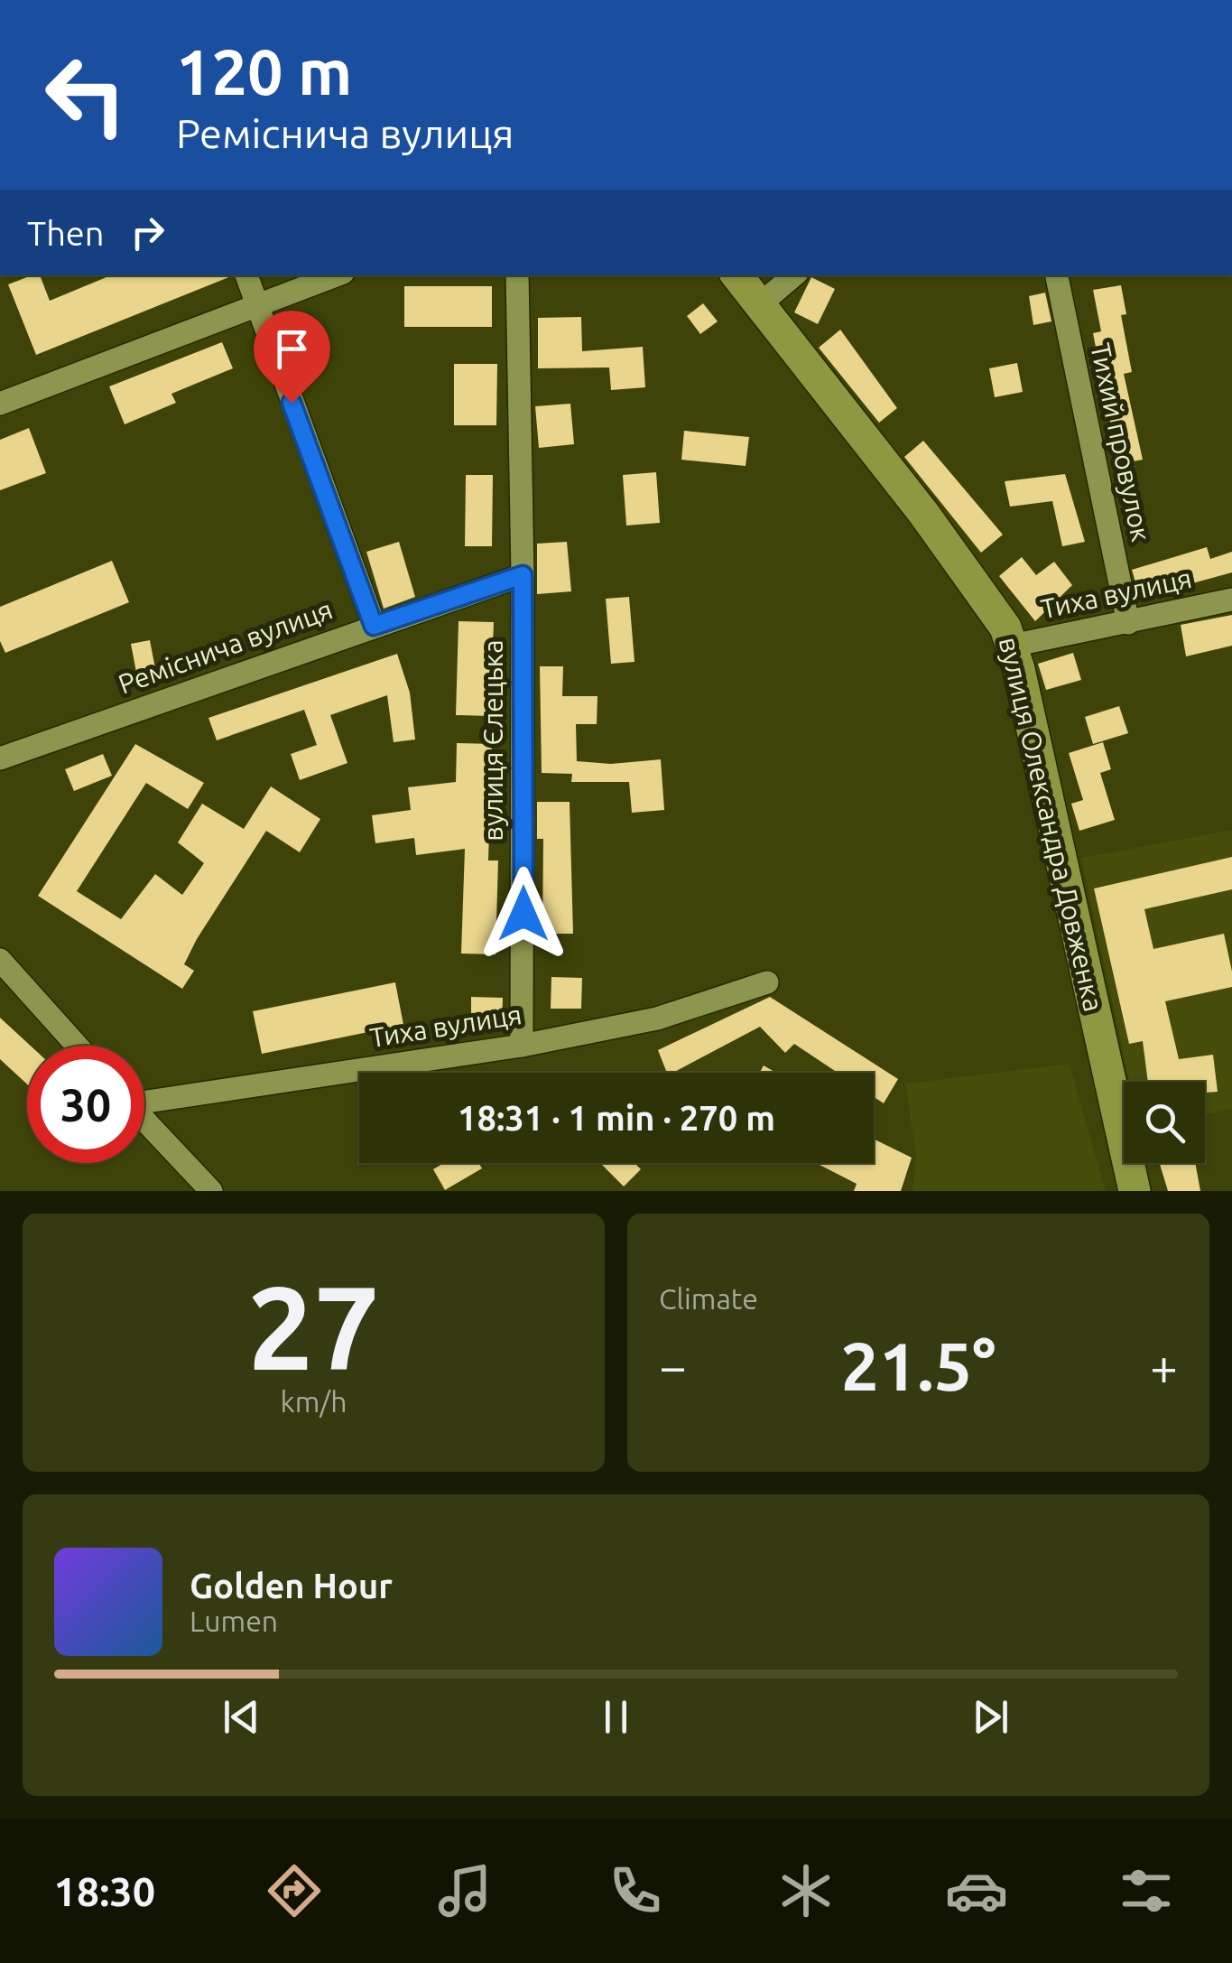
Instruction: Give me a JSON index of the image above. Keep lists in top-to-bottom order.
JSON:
{
  "streets": {
    "main road": ["вулиця Олександра Довженка"],
    "street": [
      "Тихий провулок",
      "Тиха вулиця",
      "Реміснича вулиця",
      "вулиця Єлецька"
    ]
  },
  "crossings": [
    ["Тихий провулок", "Тиха вулиця"],
    ["Тиха вулиця", "вулиця Єлецька"],
    ["Тиха вулиця", "вулиця Олександра Довженка"],
    ["Реміснича вулиця", "вулиця Єлецька"]
  ],
  "page": {
    "turn": ["120 m", "Реміснича вулиця"],
    "then": "Then",
    "limit": "30",
    "trip": "18:31 · 1 min · 270 m",
    "tile": [
      ["27", "km/h"],
      "Climate"
    ],
    "heat": ["−", "21.5°", "+"],
    "song": ["Golden Hour", "Lumen"],
    "tabs": "18:30"
  }
}
